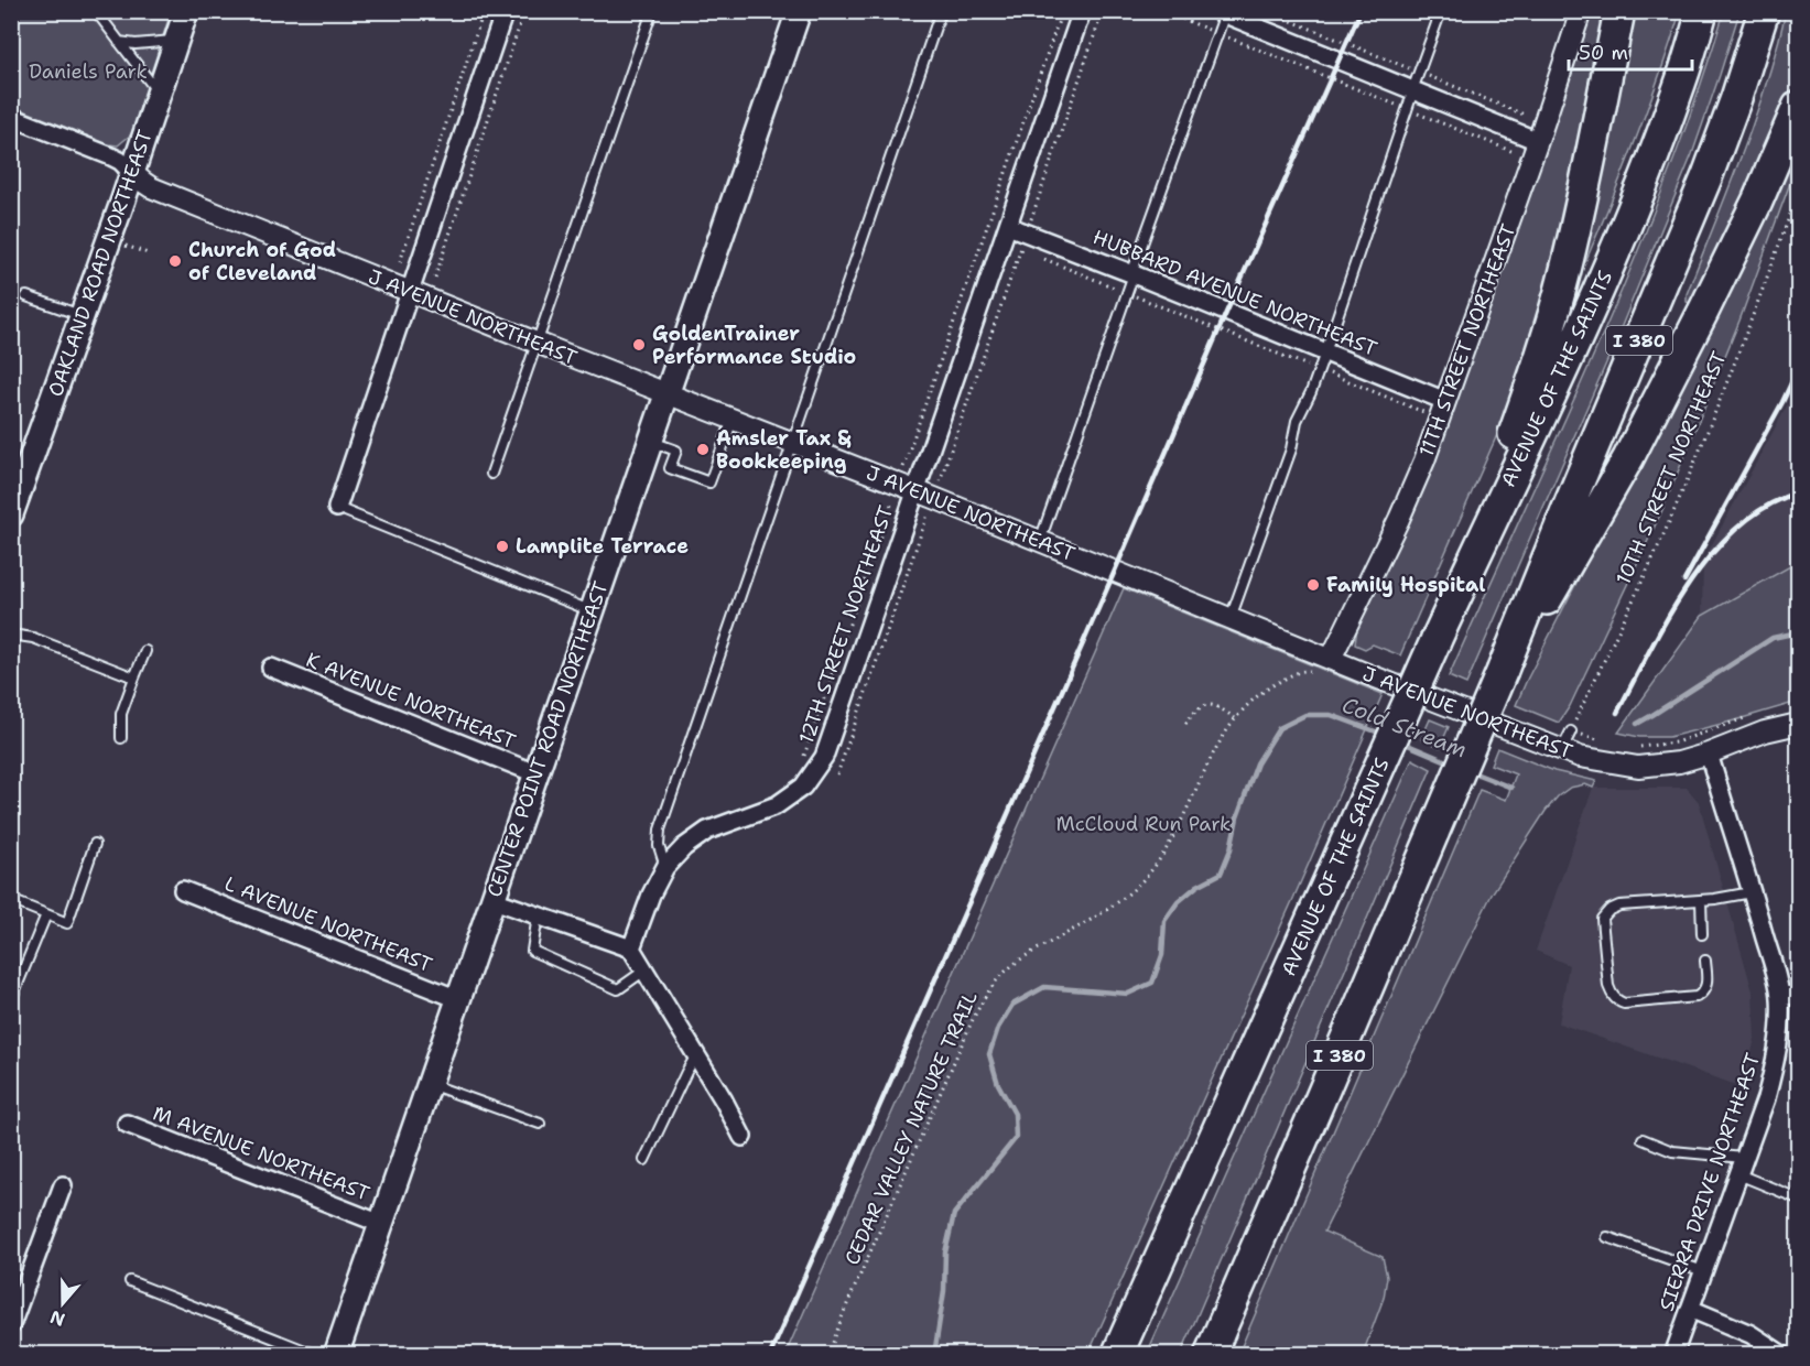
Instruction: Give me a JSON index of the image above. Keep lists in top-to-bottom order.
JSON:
{
  "streets": {
    "highway": ["I 380", "AVENUE OF THE SAINTS"],
    "main road": ["OAKLAND ROAD NORTHEAST", "CENTER POINT ROAD NORTHEAST"],
    "street": [
      "HUBBARD AVENUE NORTHEAST",
      "J AVENUE NORTHEAST",
      "11TH STREET NORTHEAST",
      "12TH STREET NORTHEAST",
      "K AVENUE NORTHEAST",
      "L AVENUE NORTHEAST",
      "M AVENUE NORTHEAST",
      "SIERRA DRIVE NORTHEAST"
    ],
    "path": ["10TH STREET NORTHEAST", "CEDAR VALLEY NATURE TRAIL"]
  },
  "crossings": [
    ["OAKLAND ROAD NORTHEAST", "J AVENUE NORTHEAST"],
    ["HUBBARD AVENUE NORTHEAST", "11TH STREET NORTHEAST"],
    ["HUBBARD AVENUE NORTHEAST", "12TH STREET NORTHEAST"],
    ["J AVENUE NORTHEAST", "11TH STREET NORTHEAST"],
    ["J AVENUE NORTHEAST", "12TH STREET NORTHEAST"],
    ["J AVENUE NORTHEAST", "CENTER POINT ROAD NORTHEAST"],
    ["J AVENUE NORTHEAST", "CEDAR VALLEY NATURE TRAIL"],
    ["J AVENUE NORTHEAST", "SIERRA DRIVE NORTHEAST"],
    ["11TH STREET NORTHEAST", "CEDAR VALLEY NATURE TRAIL"],
    ["K AVENUE NORTHEAST", "CENTER POINT ROAD NORTHEAST"],
    ["CENTER POINT ROAD NORTHEAST", "L AVENUE NORTHEAST"],
    ["CENTER POINT ROAD NORTHEAST", "M AVENUE NORTHEAST"]
  ],
  "water": ["Cold Stream"],
  "parks": ["Daniels Park", "McCloud Run Park"],
  "places": [
    "Church of God of Cleveland",
    "GoldenTrainer Performance Studio",
    "Amsler Tax & Bookkeeping",
    "Lamplite Terrace",
    "Family Hospital"
  ],
  "scale_bar": "50 m",
  "north": "bottom"
}
